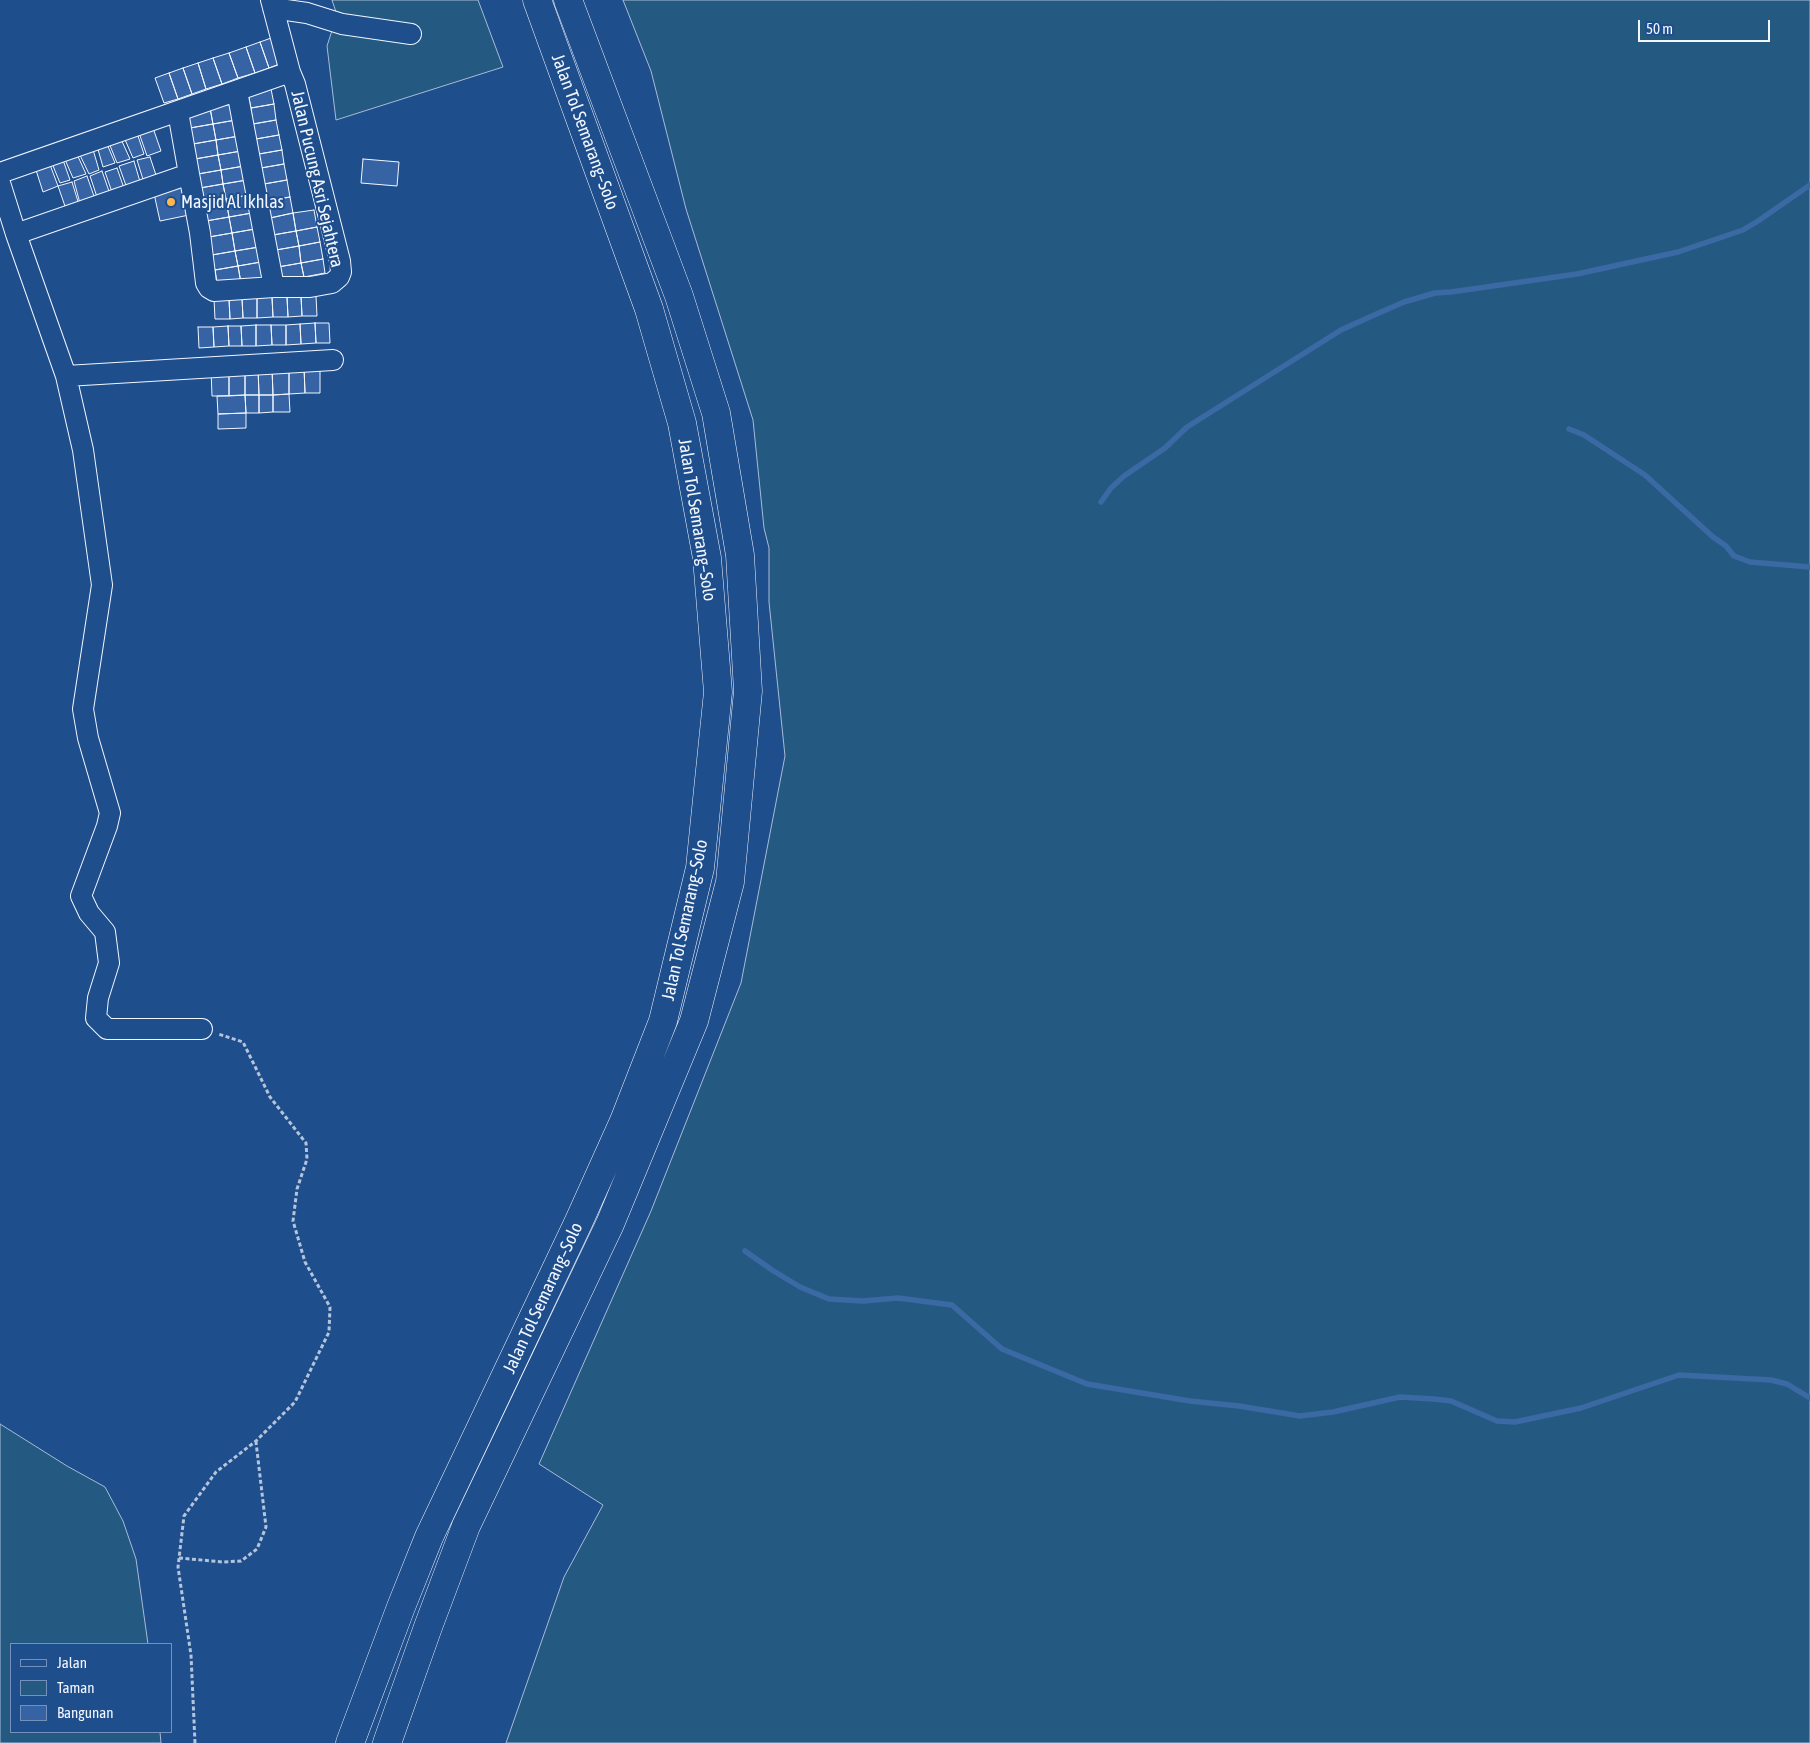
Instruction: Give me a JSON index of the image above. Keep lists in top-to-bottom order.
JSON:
{
  "streets": {
    "highway": ["Jalan Tol Semarang–Solo"],
    "street": ["Jalan Pucung Asri Sejahtera"]
  },
  "places": ["Masjid Al Ikhlas"],
  "legend": ["Jalan", "Taman", "Bangunan"],
  "scale_bar": "50 m"
}
